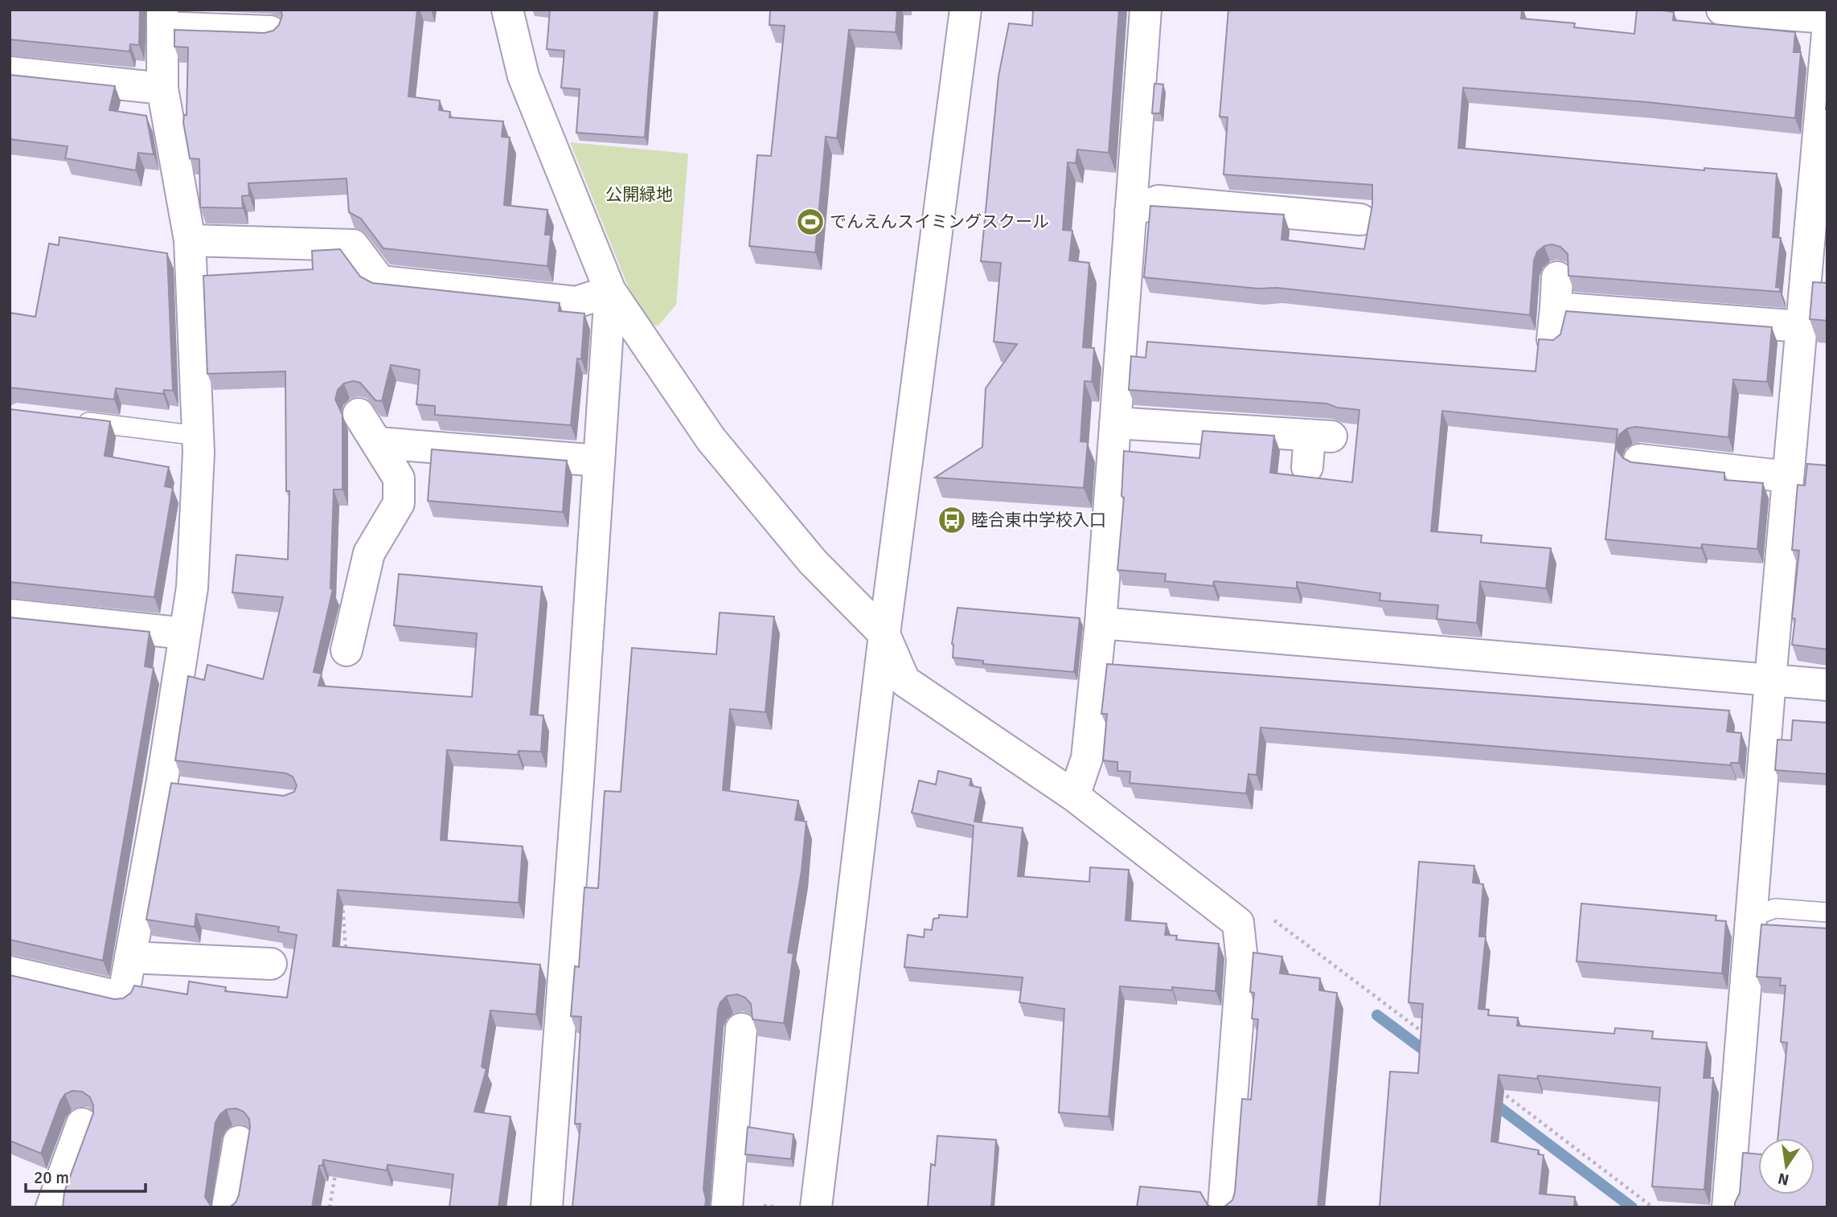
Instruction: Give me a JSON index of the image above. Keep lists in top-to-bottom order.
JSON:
{
  "parks": ["公開緑地"],
  "places": {
    "sports": ["でんえんスイミングスクール"],
    "bus stop": ["睦合東中学校入口"]
  },
  "scale_bar": "20 m",
  "north": "bottom"
}
